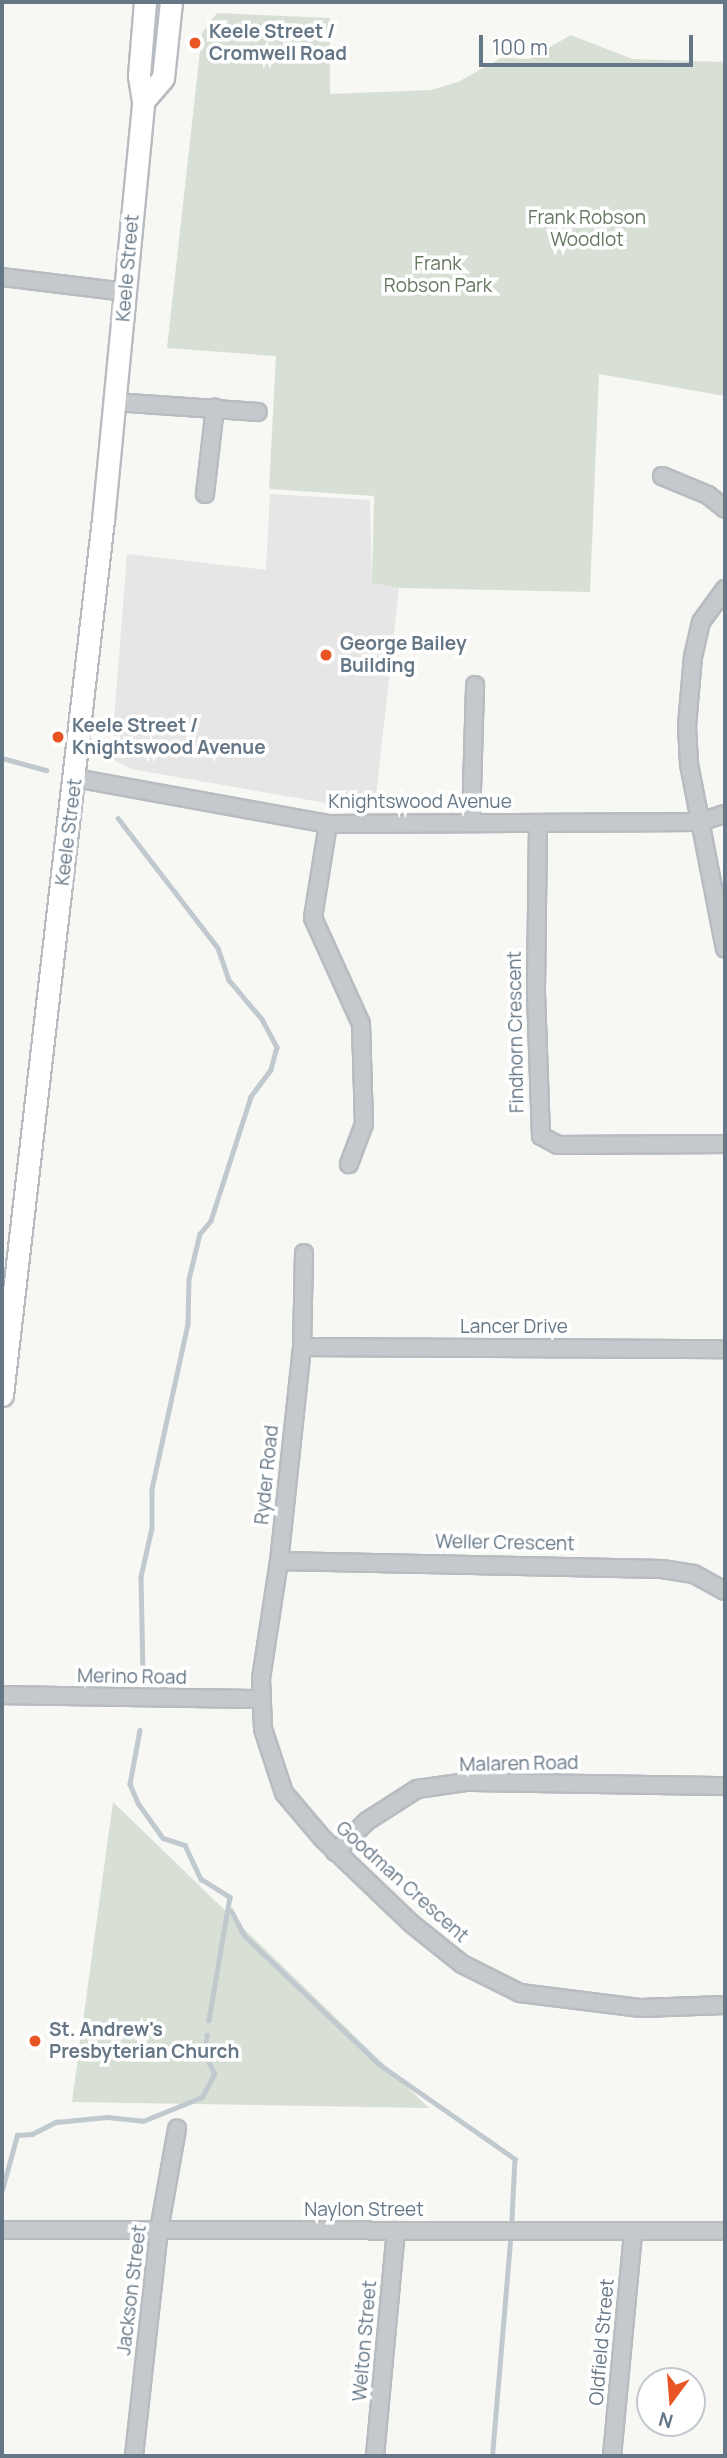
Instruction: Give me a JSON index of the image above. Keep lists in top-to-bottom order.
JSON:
{
  "streets": {
    "main road": ["Keele Street"],
    "street": [
      "Knightswood Avenue",
      "Findhorn Crescent",
      "Lancer Drive",
      "Ryder Road",
      "Weller Crescent",
      "Merino Road",
      "Malaren Road",
      "Goodman Crescent",
      "Naylon Street",
      "Jackson Street",
      "Welton Street",
      "Oldfield Street"
    ]
  },
  "crossings": [
    ["Keele Street", "Knightswood Avenue"],
    ["Knightswood Avenue", "Findhorn Crescent"],
    ["Lancer Drive", "Ryder Road"],
    ["Ryder Road", "Weller Crescent"],
    ["Ryder Road", "Merino Road"],
    ["Ryder Road", "Goodman Crescent"],
    ["Merino Road", "Goodman Crescent"],
    ["Malaren Road", "Goodman Crescent"],
    ["Naylon Street", "Jackson Street"],
    ["Naylon Street", "Welton Street"],
    ["Naylon Street", "Oldfield Street"]
  ],
  "parks": ["Frank Robson Woodlot", "Frank Robson Park"],
  "places": [
    "Keele Street / Cromwell Road",
    "George Bailey Building",
    "Keele Street / Knightswood Avenue",
    "St. Andrew's Presbyterian Church"
  ],
  "scale_bar": "100 m",
  "north": "bottom"
}
